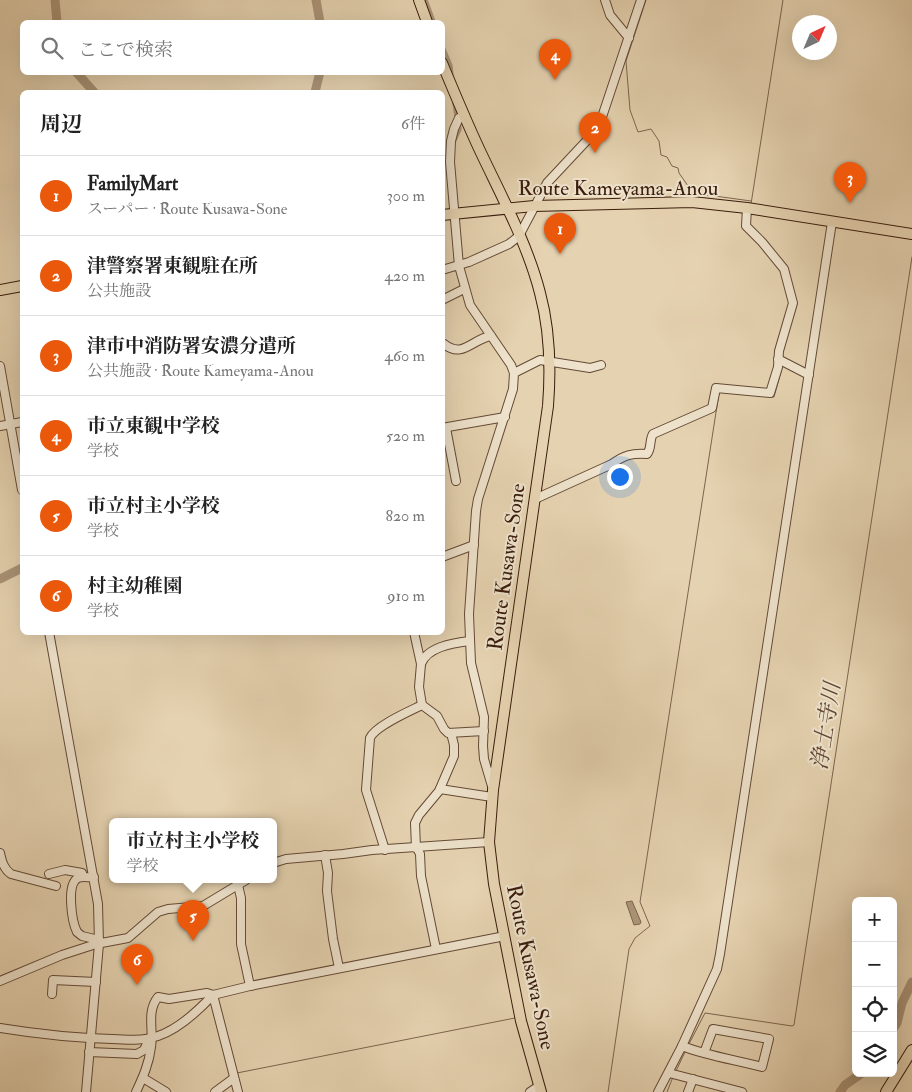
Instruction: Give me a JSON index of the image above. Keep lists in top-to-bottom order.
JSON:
{
  "streets": {
    "main road": ["Route Kameyama-Anou", "Route Kusawa-Sone"]
  },
  "crossings": [
    ["Route Kameyama-Anou", "Route Kusawa-Sone"]
  ],
  "water": ["浄土寺川"],
  "north": "top right",
  "page": {
    "search": "ここで検索",
    "pins": [
      "4",
      "2",
      "3",
      "1",
      "5",
      "6"
    ],
    "heading": ["周辺", "6件"],
    "list": [
      {
        "mark": "1",
        "name": "FamilyMart",
        "note": "スーパー · Route Kusawa-Sone",
        "value": "300 m"
      },
      {
        "mark": "2",
        "name": "津警察署東観駐在所",
        "note": "公共施設",
        "value": "420 m"
      },
      {
        "mark": "3",
        "name": "津市中消防署安濃分遣所",
        "note": "公共施設 · Route Kameyama-Anou",
        "value": "460 m"
      },
      {
        "mark": "4",
        "name": "市立東観中学校",
        "note": "学校",
        "value": "520 m"
      },
      {
        "mark": "5",
        "name": "市立村主小学校",
        "note": "学校",
        "value": "820 m"
      },
      {
        "mark": "6",
        "name": "村主幼稚園",
        "note": "学校",
        "value": "910 m"
      }
    ],
    "popup": ["市立村主小学校", "学校"],
    "map_buttons": ["+", "−"]
  }
}
